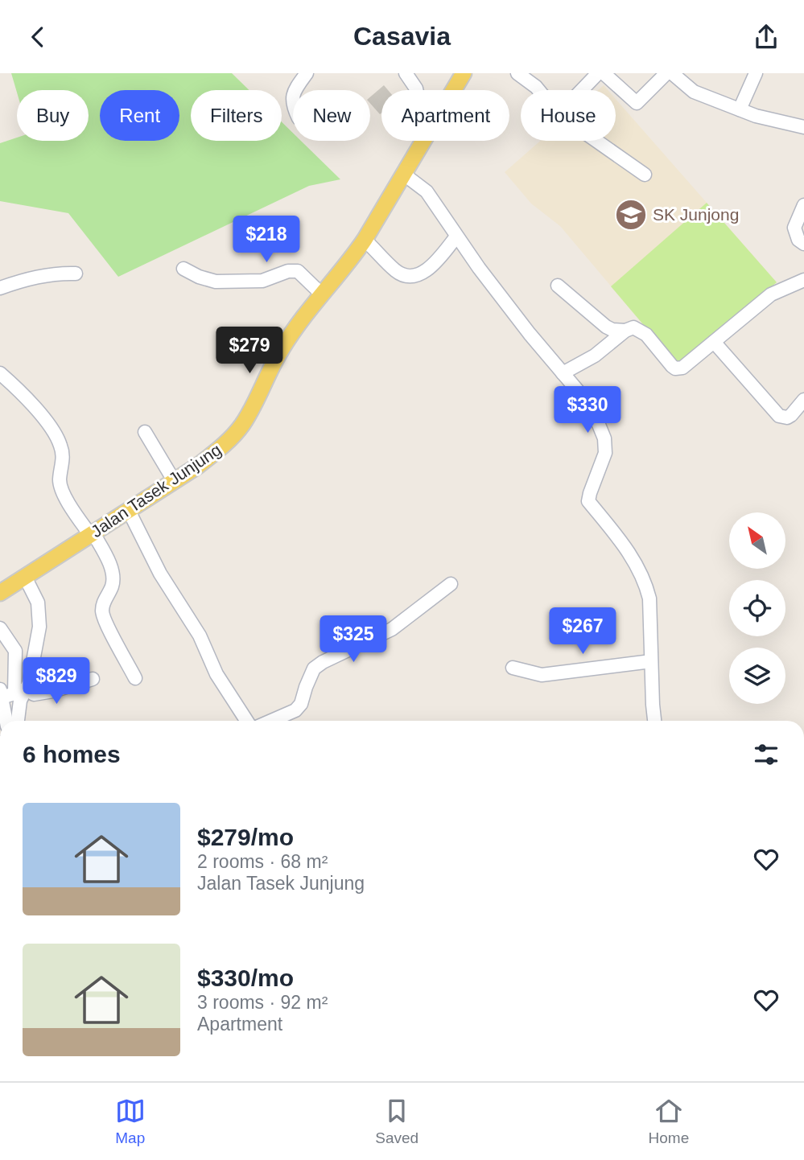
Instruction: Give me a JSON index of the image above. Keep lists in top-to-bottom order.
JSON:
{
  "streets": {
    "main road": ["Jalan Tasek Junjung"]
  },
  "places": {
    "school or university": ["SK Junjong"]
  },
  "north": "top left",
  "page": {
    "header": "Casavia",
    "chip": [
      "Buy",
      "Rent",
      "Filters",
      "New",
      "Apartment",
      "House"
    ],
    "price": [
      "$218",
      "$279",
      "$330",
      "$267",
      "$325",
      "$829"
    ],
    "heading": "6 homes",
    "list": [
      {
        "name": "$279/mo",
        "note": "2 rooms · 68 m² · Jalan Tasek Junjung"
      },
      {
        "name": "$330/mo",
        "note": "3 rooms · 92 m² · Apartment"
      }
    ],
    "tabs": ["Map", "Saved", "Home"]
  }
}
